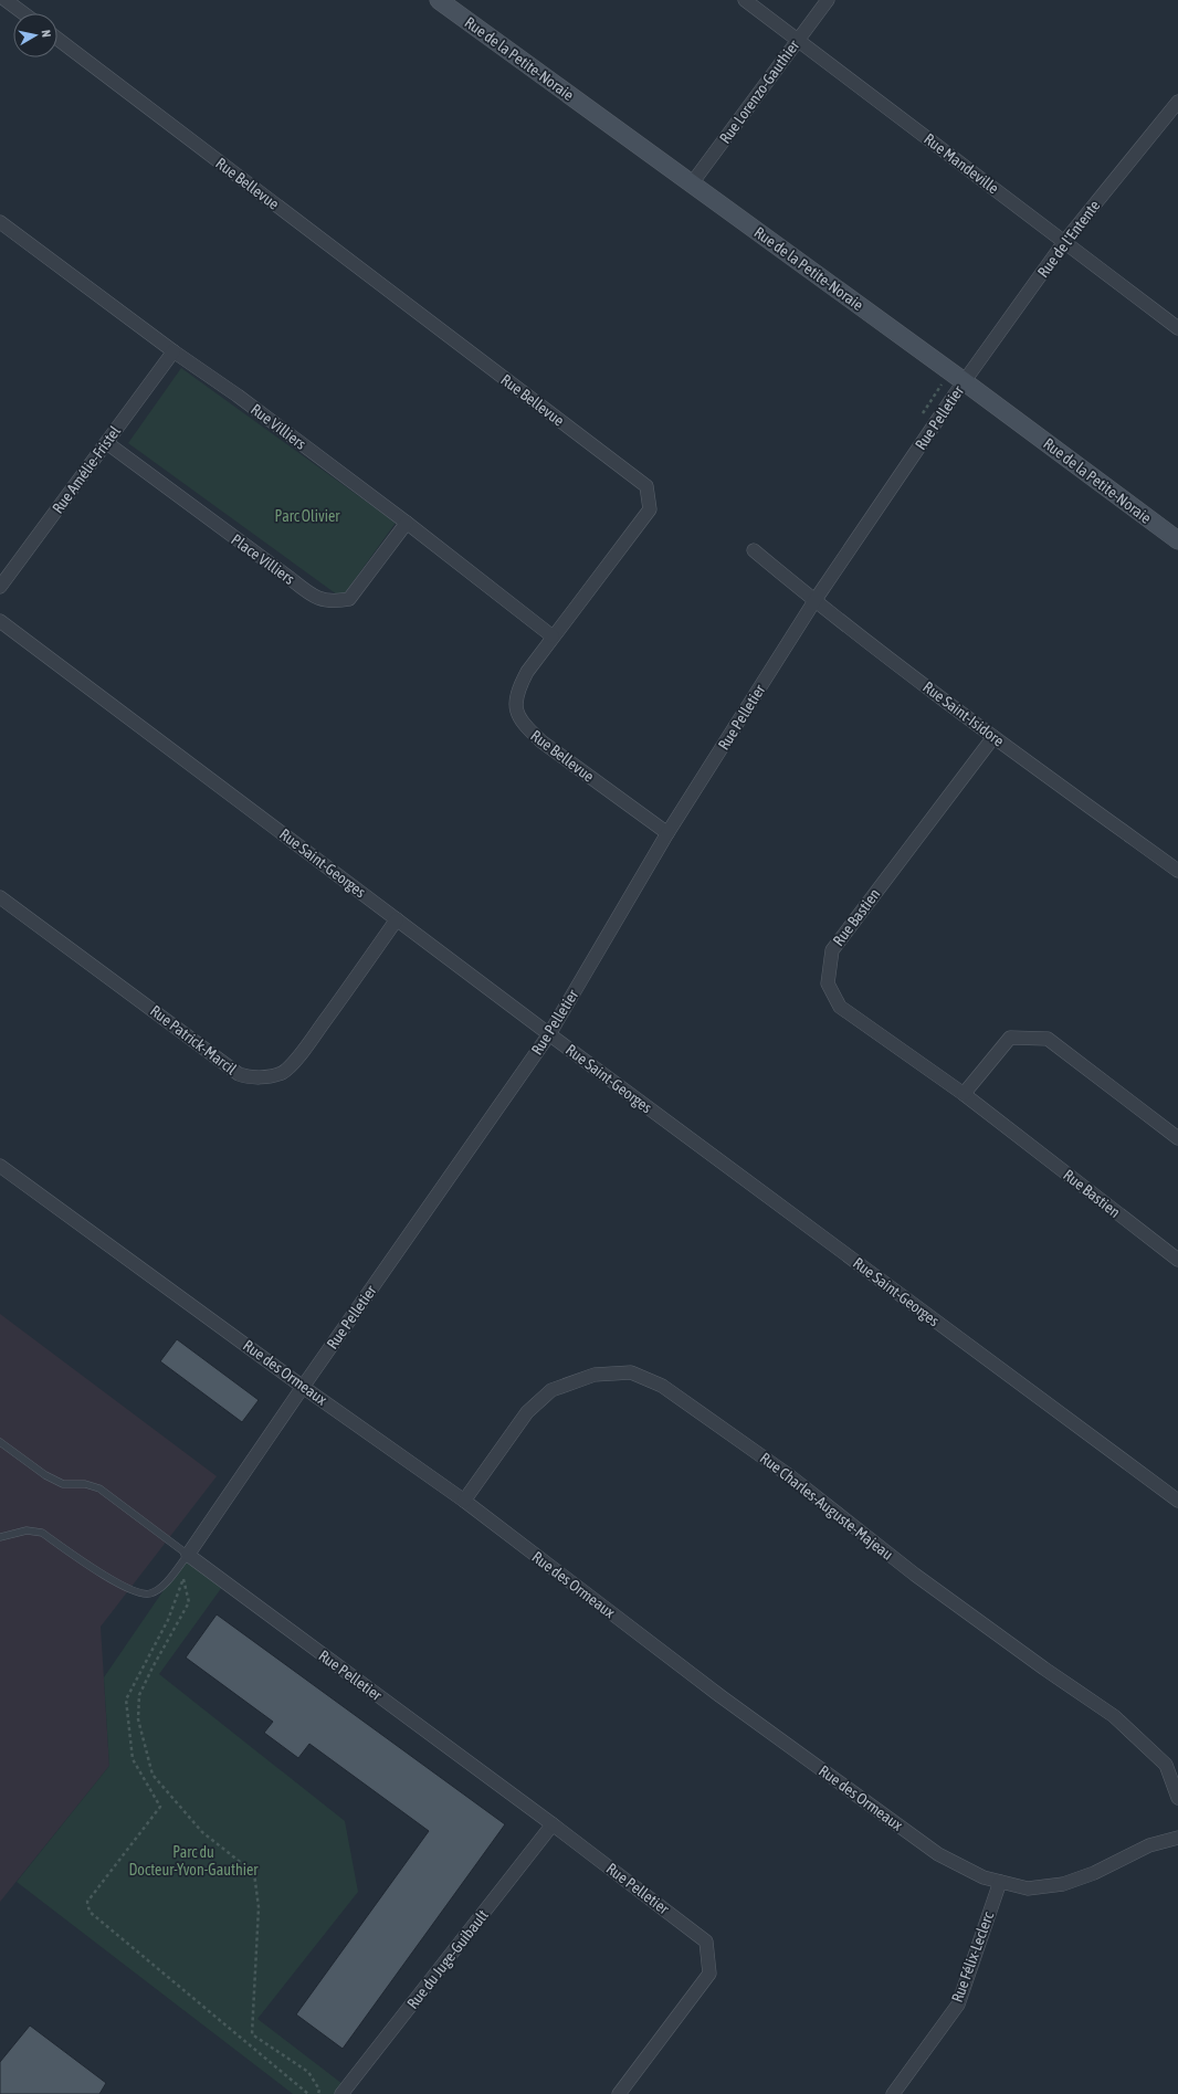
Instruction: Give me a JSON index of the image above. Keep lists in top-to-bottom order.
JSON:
{
  "streets": {
    "street": [
      "Rue de la Petite-Noraie",
      "Rue Lorenzo-Gauthier",
      "Rue Mandeville",
      "Rue Bellevue",
      "Rue de l'Entente",
      "Rue Pelletier",
      "Rue Villiers",
      "Rue Amélie-Fristel",
      "Place Villiers",
      "Rue Saint-Isidore",
      "Rue Saint-Georges",
      "Rue Bastien",
      "Rue Patrick-Marcil",
      "Rue des Ormeaux",
      "Rue Charles-Auguste-Majeau",
      "Rue Félix-Leclerc",
      "Rue du Juge-Guibault"
    ]
  },
  "crossings": [
    ["Rue de la Petite-Noraie", "Rue Lorenzo-Gauthier"],
    ["Rue de la Petite-Noraie", "Rue de l'Entente"],
    ["Rue de la Petite-Noraie", "Rue Pelletier"],
    ["Rue Lorenzo-Gauthier", "Rue Mandeville"],
    ["Rue Mandeville", "Rue de l'Entente"],
    ["Rue Bellevue", "Rue Pelletier"],
    ["Rue Bellevue", "Rue Villiers"],
    ["Rue de l'Entente", "Rue Pelletier"],
    ["Rue Pelletier", "Rue Saint-Isidore"],
    ["Rue Pelletier", "Rue Saint-Georges"],
    ["Rue Pelletier", "Rue des Ormeaux"],
    ["Rue Pelletier", "Rue du Juge-Guibault"],
    ["Rue Villiers", "Rue Amélie-Fristel"],
    ["Rue Villiers", "Place Villiers"],
    ["Rue Amélie-Fristel", "Place Villiers"],
    ["Rue Saint-Isidore", "Rue Bastien"],
    ["Rue Saint-Georges", "Rue Patrick-Marcil"],
    ["Rue des Ormeaux", "Rue Charles-Auguste-Majeau"],
    ["Rue des Ormeaux", "Rue Félix-Leclerc"]
  ],
  "parks": ["Parc Olivier", "Parc du Docteur-Yvon-Gauthier"],
  "north": "right"
}
